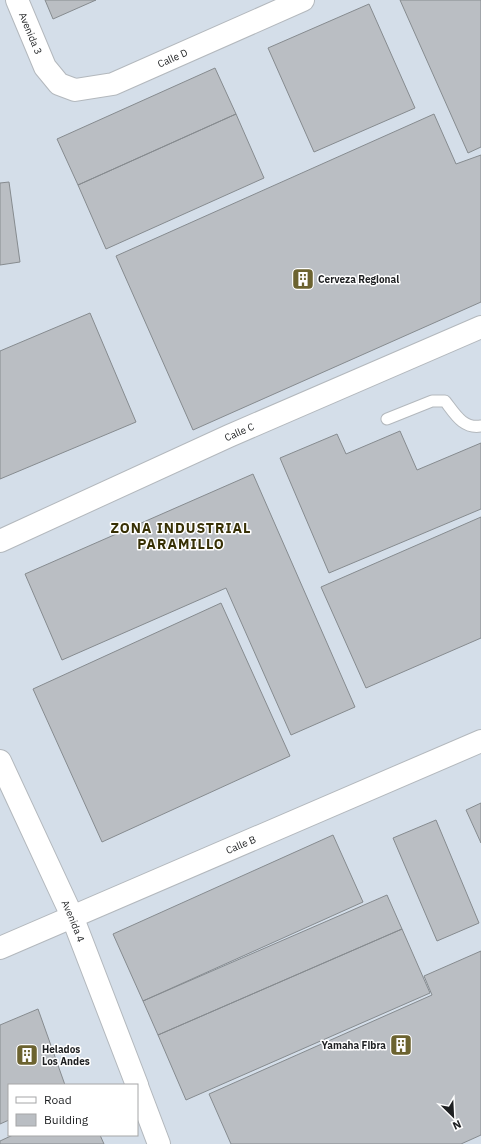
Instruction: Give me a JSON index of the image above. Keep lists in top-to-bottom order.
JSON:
{
  "streets": {
    "street": [
      "Avenida 3",
      "Calle D",
      "Calle C",
      "Calle B",
      "Avenida 4"
    ]
  },
  "crossings": [
    ["Avenida 3", "Calle D"],
    ["Calle B", "Avenida 4"]
  ],
  "districts": ["ZONA INDUSTRIAL PARAMILLO"],
  "places": {
    "building": ["Cerveza Regional", "Yamaha Fibra", "Helados Los Andes"]
  },
  "legend": ["Road", "Building"],
  "north": "bottom right"
}
